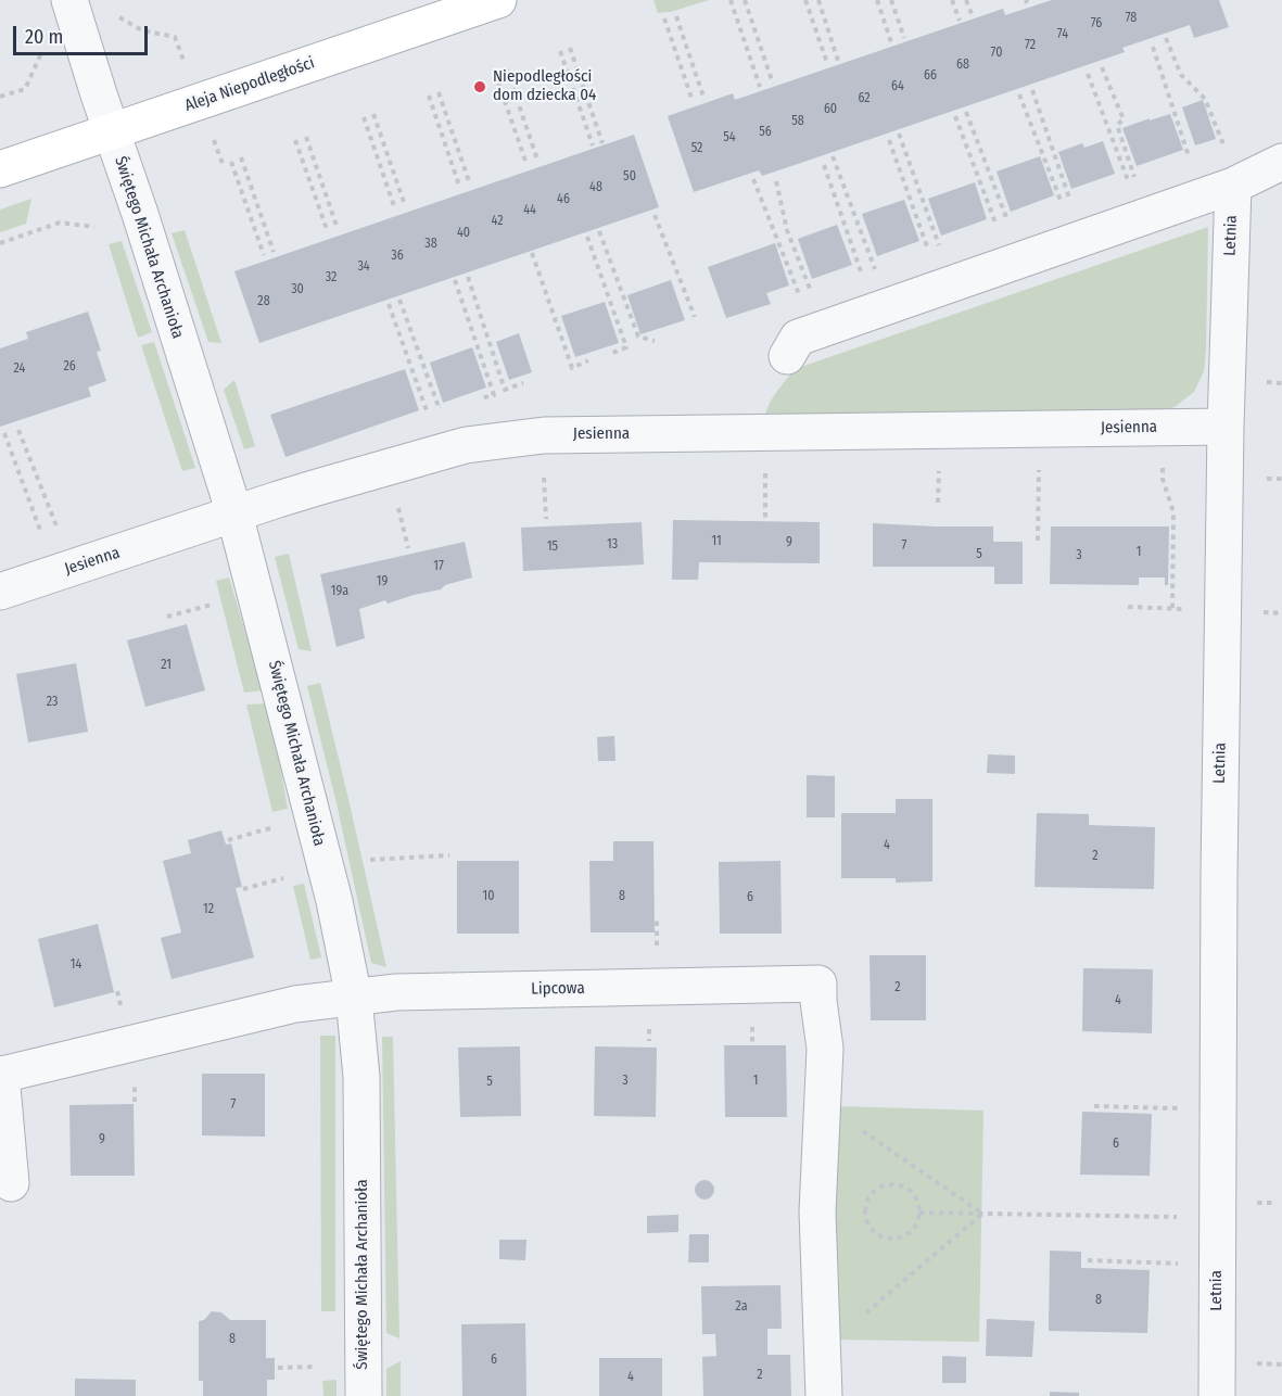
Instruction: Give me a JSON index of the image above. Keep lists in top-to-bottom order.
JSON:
{
  "streets": {
    "street": [
      "Aleja Niepodległości",
      "Letnia",
      "Świętego Michała Archanioła",
      "Jesienna",
      "Lipcowa"
    ]
  },
  "crossings": [
    ["Aleja Niepodległości", "Świętego Michała Archanioła"],
    ["Letnia", "Jesienna"],
    ["Świętego Michała Archanioła", "Jesienna"],
    ["Świętego Michała Archanioła", "Lipcowa"]
  ],
  "places": ["Niepodległości dom dziecka 04"],
  "house_numbers": [
    "78",
    "76",
    "74",
    "72",
    "70",
    "68",
    "66",
    "64",
    "62",
    "60",
    "58",
    "56",
    "54",
    "52",
    "50",
    "48",
    "46",
    "44",
    "42",
    "40",
    "38",
    "36",
    "34",
    "32",
    "30",
    "28",
    "26",
    "24",
    "11",
    "9",
    "13",
    "7",
    "15",
    "1",
    "5",
    "3",
    "17",
    "19",
    "19a",
    "21",
    "23",
    "4",
    "2",
    "10",
    "8",
    "6",
    "12",
    "14",
    "2",
    "4",
    "3",
    "1",
    "5",
    "7",
    "9",
    "6",
    "8",
    "2a",
    "8",
    "6",
    "2",
    "4"
  ],
  "scale_bar": "20 m"
}
